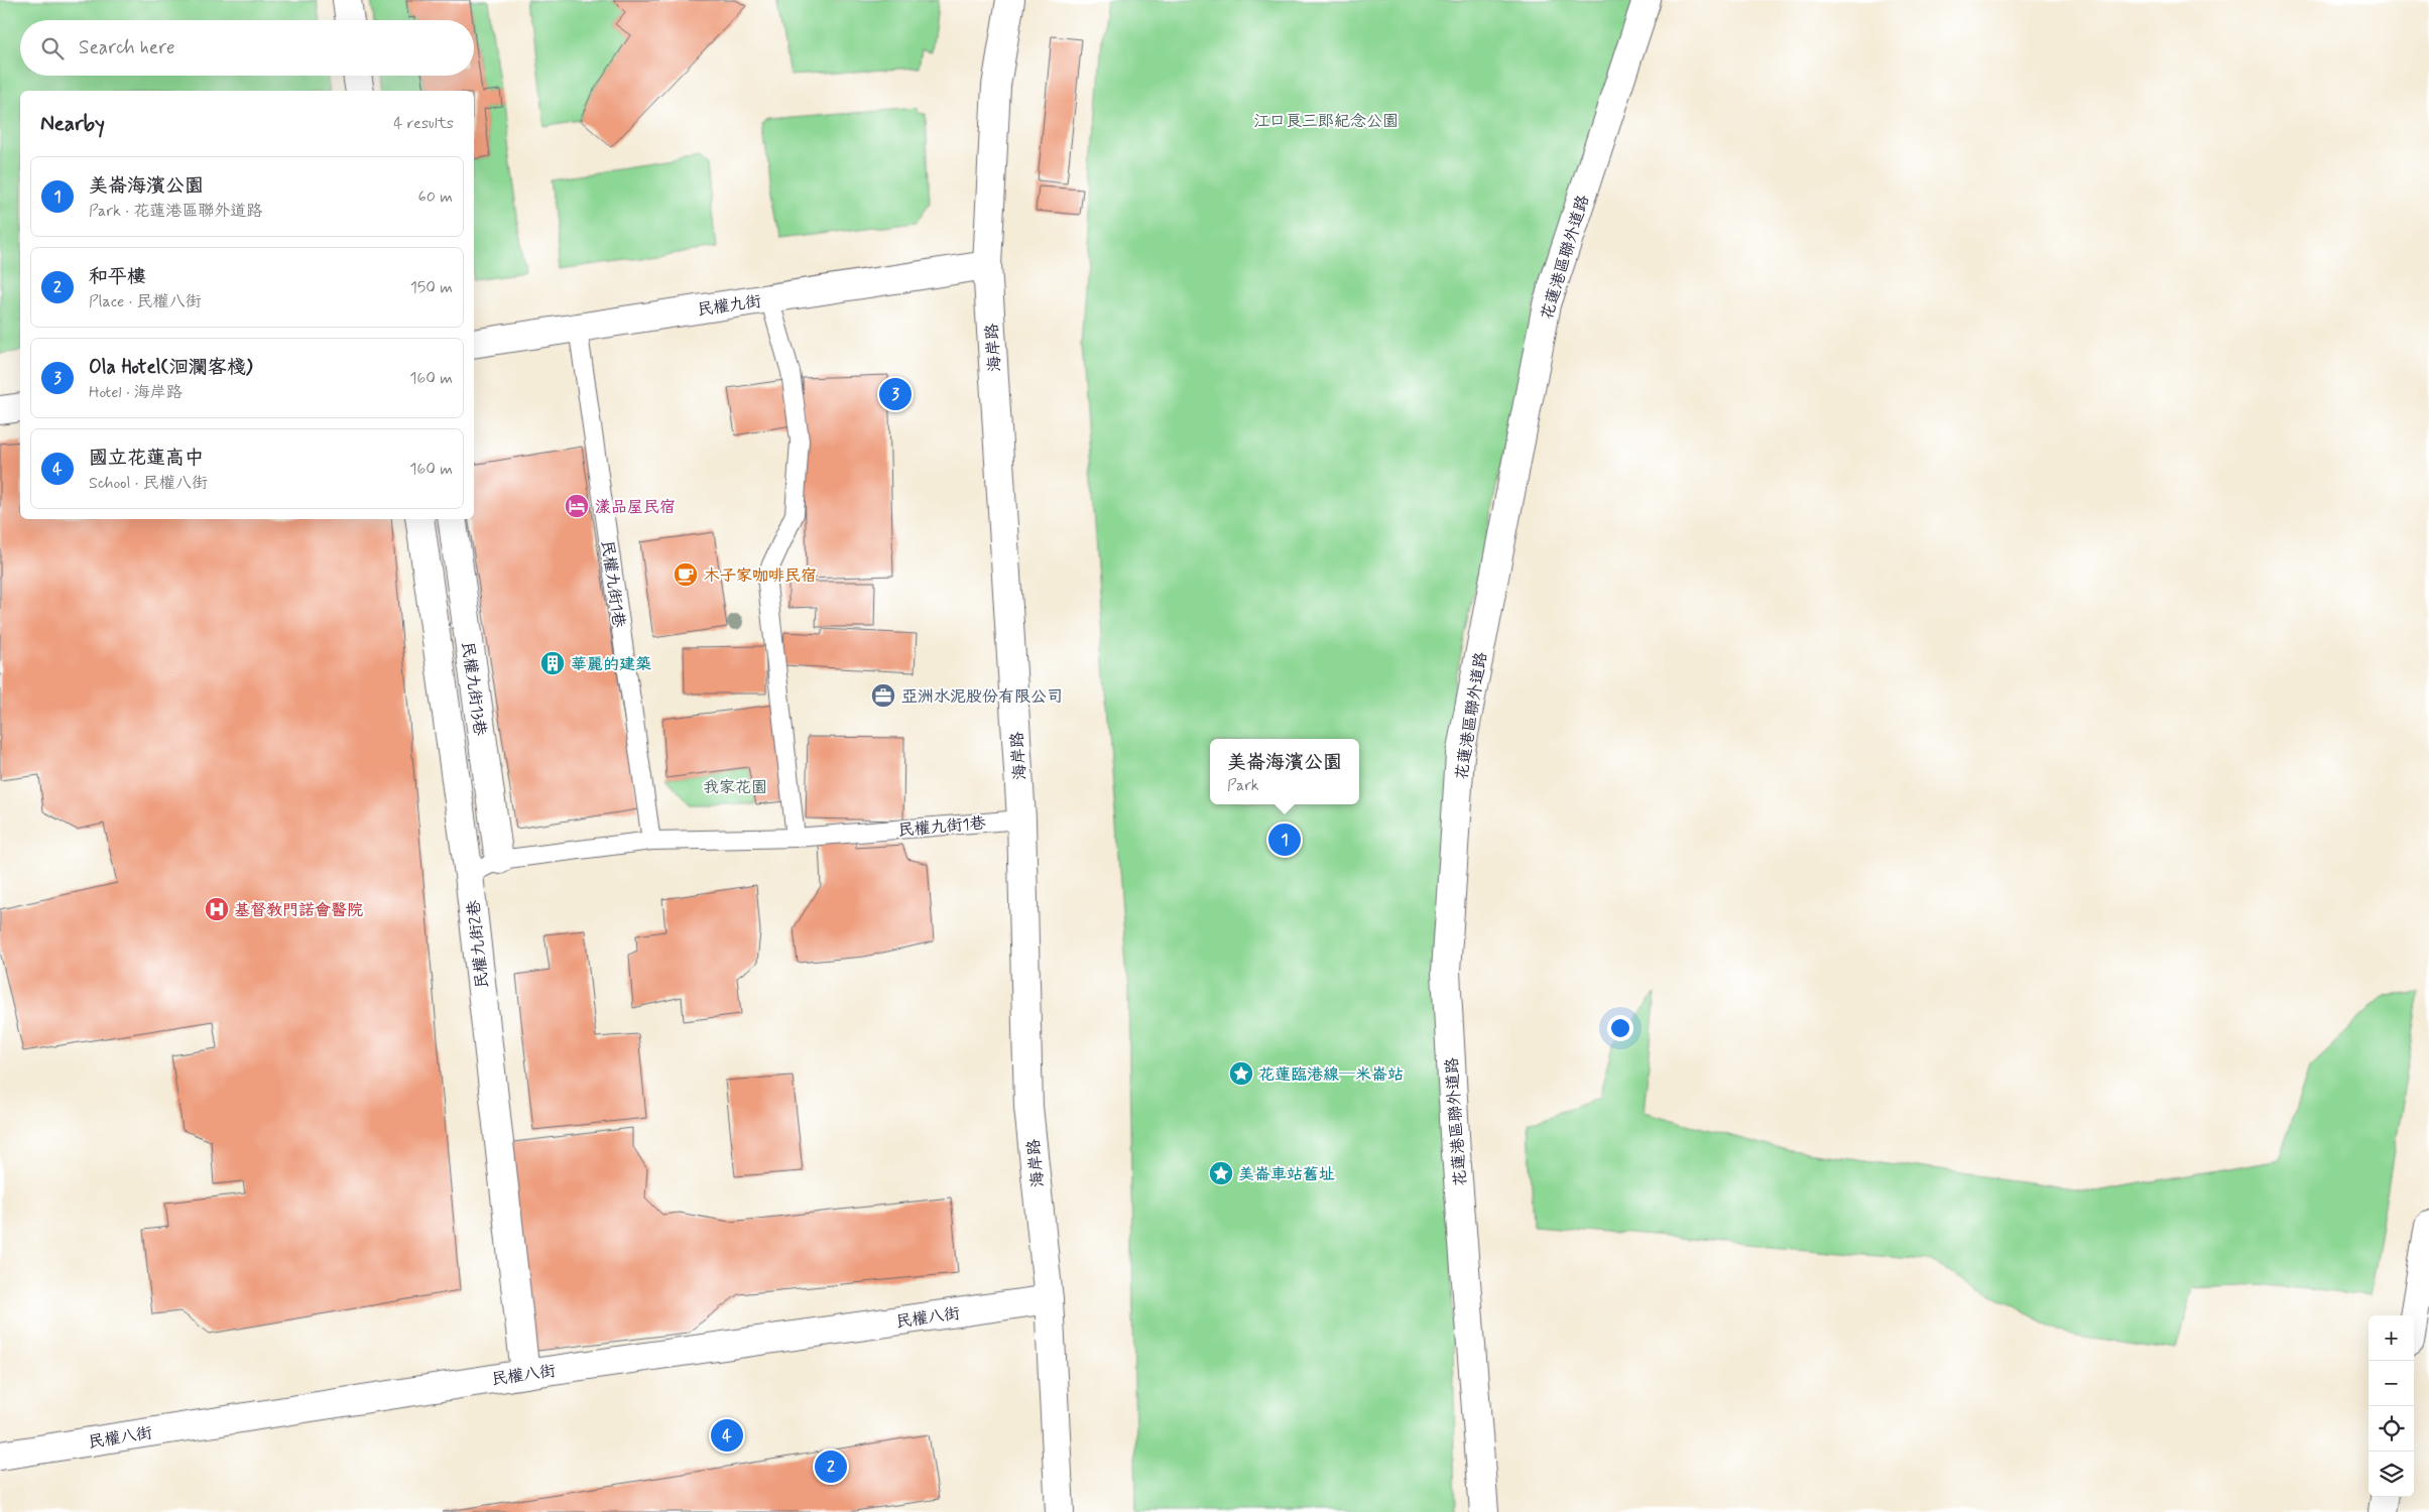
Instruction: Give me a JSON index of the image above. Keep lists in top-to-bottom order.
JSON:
{
  "streets": {
    "street": [
      "花蓮港區聯外道路",
      "民權九街",
      "海岸路",
      "民權九街13巷",
      "民權九街2巷",
      "民權八街"
    ],
    "lane": ["民權九街1巷"]
  },
  "crossings": [
    ["民權九街", "海岸路"],
    ["民權九街", "民權九街1巷"],
    ["海岸路", "民權九街1巷"],
    ["海岸路", "民權八街"],
    ["民權九街1巷", "民權九街13巷"],
    ["民權九街1巷", "民權九街2巷"],
    ["民權九街2巷", "民權八街"]
  ],
  "parks": ["江口良三郎紀念公園", "我家花園"],
  "places": {
    "hotel": ["漾品屋民宿"],
    "cafe": ["木子家咖啡民宿"],
    "building": ["華麗的建築"],
    "office": ["亞洲水泥股份有限公司"],
    "hospital": ["基督教門諾會醫院"],
    "place": ["花蓮臨港線─米崙站", "美崙車站舊址"]
  },
  "page": {
    "search": "Search here",
    "heading": ["Nearby", "4 results"],
    "list": [
      {
        "mark": "1",
        "name": "美崙海濱公園",
        "note": "Park · 花蓮港區聯外道路",
        "value": "60 m"
      },
      {
        "mark": "2",
        "name": "和平樓",
        "note": "Place · 民權八街",
        "value": "150 m"
      },
      {
        "mark": "3",
        "name": "Ola Hotel(洄瀾客棧)",
        "note": "Hotel · 海岸路",
        "value": "160 m"
      },
      {
        "mark": "4",
        "name": "國立花蓮高中",
        "note": "School · 民權八街",
        "value": "160 m"
      }
    ],
    "pins": [
      "3",
      "1",
      "4",
      "2"
    ],
    "popup": ["美崙海濱公園", "Park"],
    "map_buttons": ["+", "−"]
  }
}
